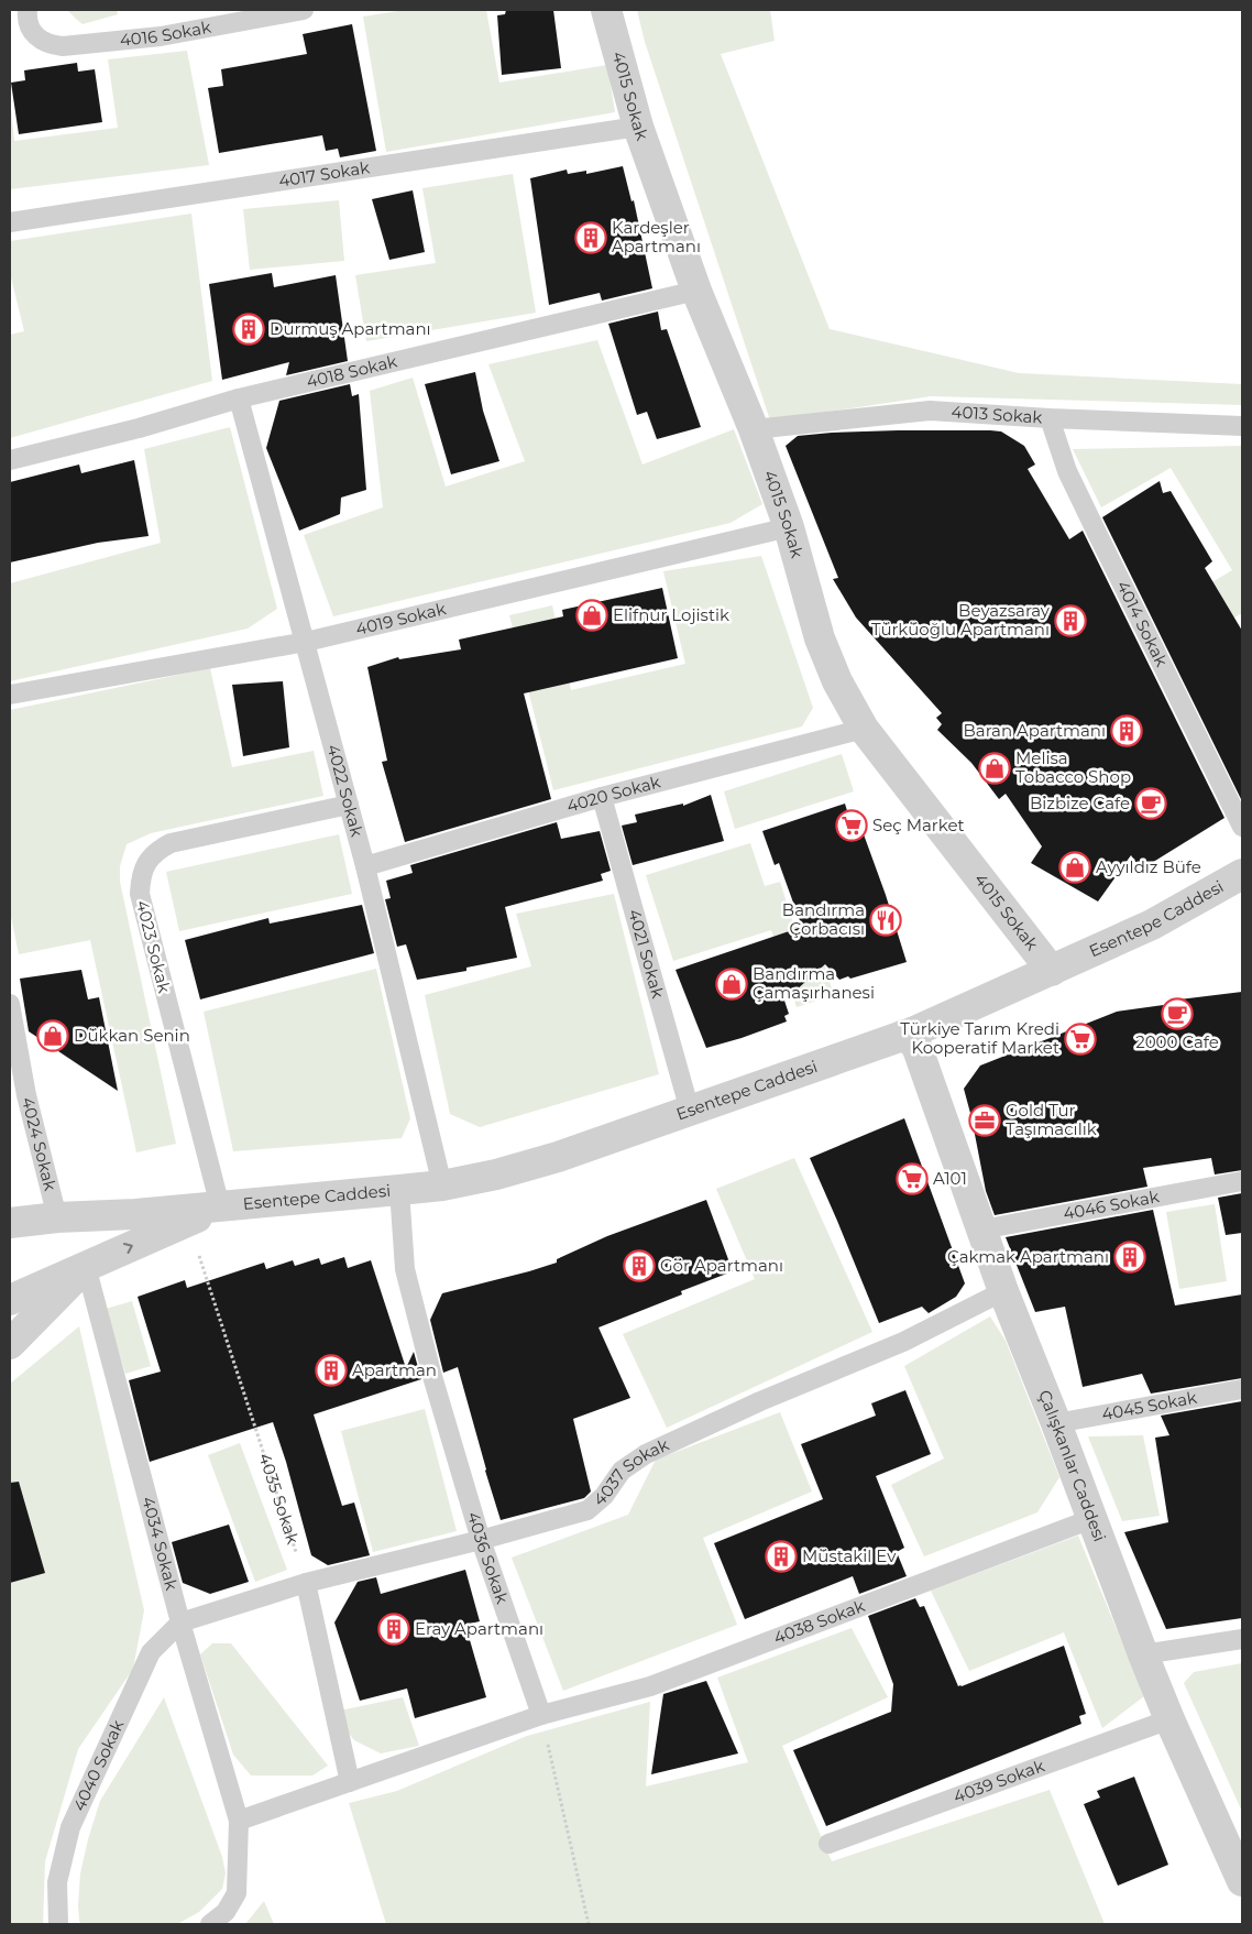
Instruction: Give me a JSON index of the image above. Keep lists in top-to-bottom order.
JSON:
{
  "streets": {
    "street": ["4015 Sokak", "Esentepe Caddesi", "Çalışkanlar Caddesi"],
    "lane": [
      "4016 Sokak",
      "4017 Sokak",
      "4018 Sokak",
      "4013 Sokak",
      "4019 Sokak",
      "4014 Sokak",
      "4022 Sokak",
      "4020 Sokak",
      "4023 Sokak",
      "4021 Sokak",
      "4024 Sokak",
      "4046 Sokak",
      "4045 Sokak",
      "4037 Sokak",
      "4034 Sokak",
      "4036 Sokak",
      "4038 Sokak",
      "4040 Sokak",
      "4039 Sokak"
    ],
    "path": ["4035 Sokak"]
  },
  "crossings": [
    ["4015 Sokak", "4017 Sokak"],
    ["4015 Sokak", "4018 Sokak"],
    ["4015 Sokak", "4013 Sokak"],
    ["4015 Sokak", "4019 Sokak"],
    ["4015 Sokak", "4020 Sokak"],
    ["4015 Sokak", "Esentepe Caddesi"],
    ["4018 Sokak", "4022 Sokak"],
    ["4013 Sokak", "4014 Sokak"],
    ["4019 Sokak", "4022 Sokak"],
    ["4022 Sokak", "4020 Sokak"],
    ["4022 Sokak", "Esentepe Caddesi"],
    ["4022 Sokak", "4023 Sokak"],
    ["4020 Sokak", "4021 Sokak"],
    ["Esentepe Caddesi", "4023 Sokak"],
    ["Esentepe Caddesi", "4021 Sokak"],
    ["Esentepe Caddesi", "4024 Sokak"],
    ["Esentepe Caddesi", "Çalışkanlar Caddesi"],
    ["Esentepe Caddesi", "4035 Sokak"],
    ["Esentepe Caddesi", "4034 Sokak"],
    ["Esentepe Caddesi", "4036 Sokak"],
    ["4046 Sokak", "Çalışkanlar Caddesi"],
    ["4045 Sokak", "Çalışkanlar Caddesi"],
    ["Çalışkanlar Caddesi", "4037 Sokak"],
    ["Çalışkanlar Caddesi", "4038 Sokak"],
    ["Çalışkanlar Caddesi", "4039 Sokak"],
    ["4037 Sokak", "4035 Sokak"],
    ["4037 Sokak", "4034 Sokak"],
    ["4037 Sokak", "4036 Sokak"],
    ["4037 Sokak", "4040 Sokak"],
    ["4034 Sokak", "4038 Sokak"],
    ["4034 Sokak", "4040 Sokak"],
    ["4036 Sokak", "4038 Sokak"]
  ],
  "places": {
    "building": [
      "Kardeşler Apartmanı",
      "Durmuş Apartmanı",
      "Beyazsaray Türküoğlu Apartmanı",
      "Baran Apartmanı",
      "Çakmak Apartmanı",
      "Gör Apartmanı",
      "Apartman",
      "Müstakil Ev",
      "Eray Apartmanı"
    ],
    "shop": [
      "Elifnur Lojistik",
      "Melisa Tobacco Shop",
      "Ayyıldız Büfe",
      "Bandırma Çamaşırhanesi",
      "Dükkan Senin"
    ],
    "cafe": ["Bizbize Cafe", "2000 Cafe"],
    "supermarket": ["Seç Market", "Türkiye Tarım Kredi Kooperatif Market", "A101"],
    "restaurant": ["Bandırma Çorbacısı"],
    "office": ["Gold Tur Taşımacılık"]
  }
}
